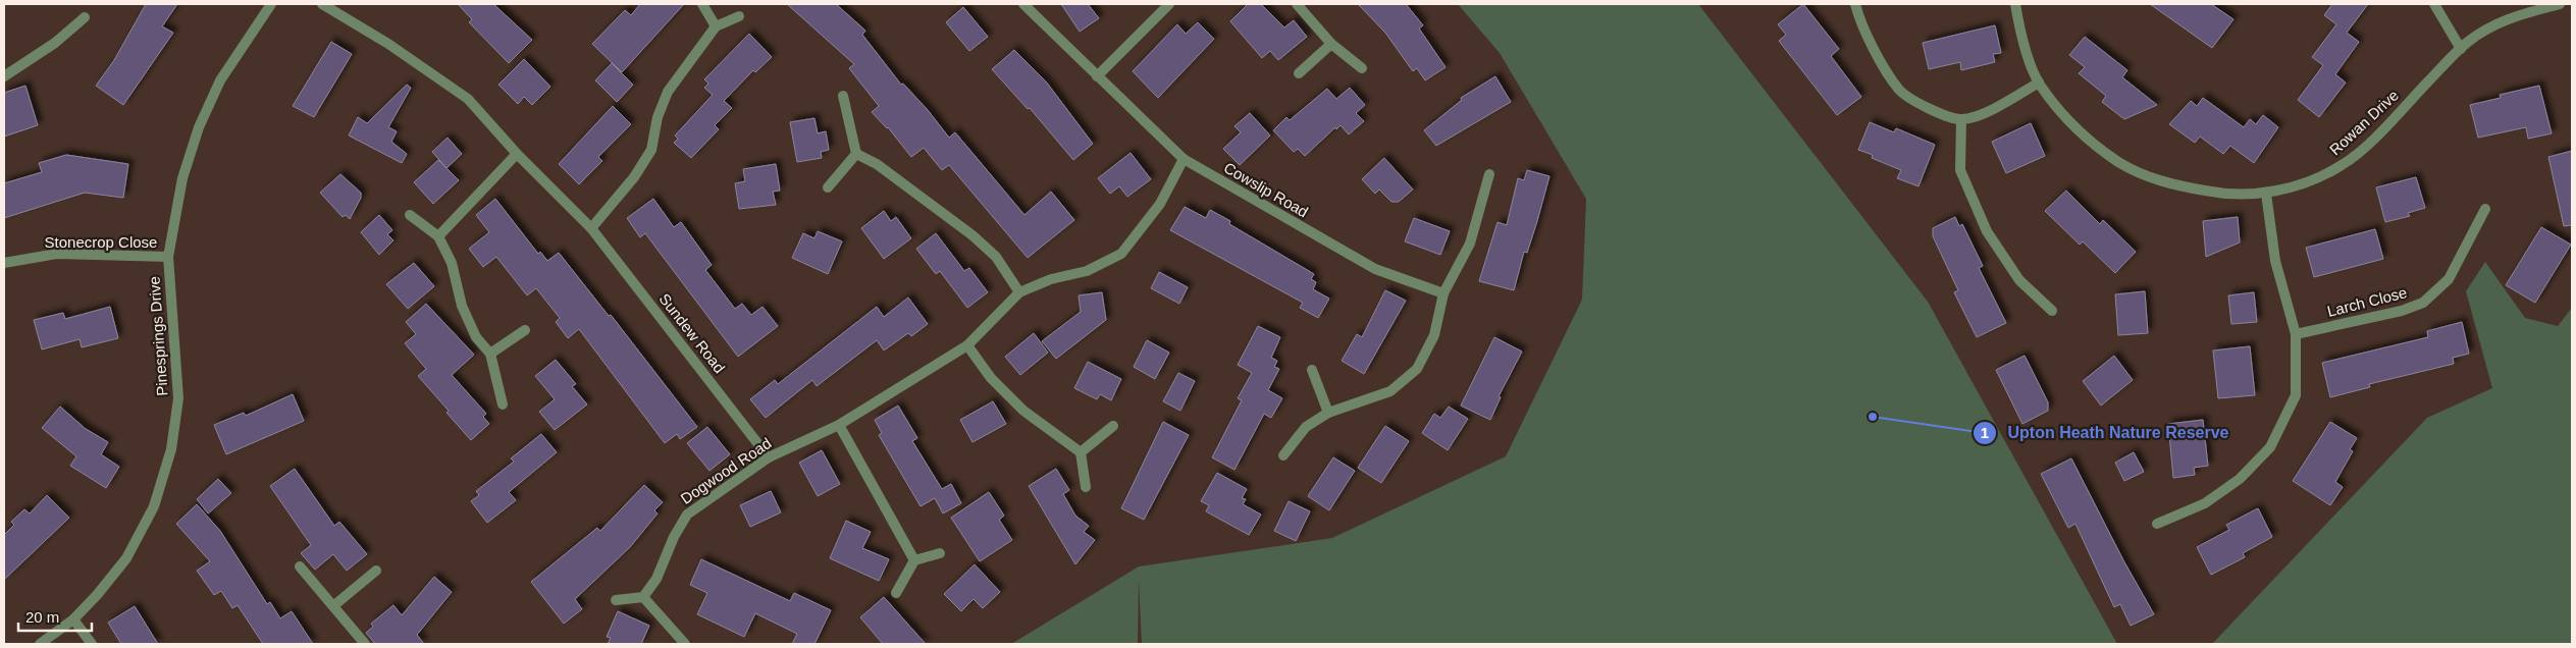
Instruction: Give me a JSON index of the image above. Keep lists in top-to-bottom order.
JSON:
{
  "streets": {
    "street": [
      "Rowan Drive",
      "Cowslip Road",
      "Stonecrop Close",
      "Larch Close",
      "Sundew Road",
      "Pinesprings Drive",
      "Dogwood Road"
    ]
  },
  "crossings": [
    ["Cowslip Road", "Dogwood Road"],
    ["Stonecrop Close", "Pinesprings Drive"],
    ["Sundew Road", "Dogwood Road"]
  ],
  "places": ["Upton Heath Nature Reserve"],
  "scale_bar": "20 m"
}
